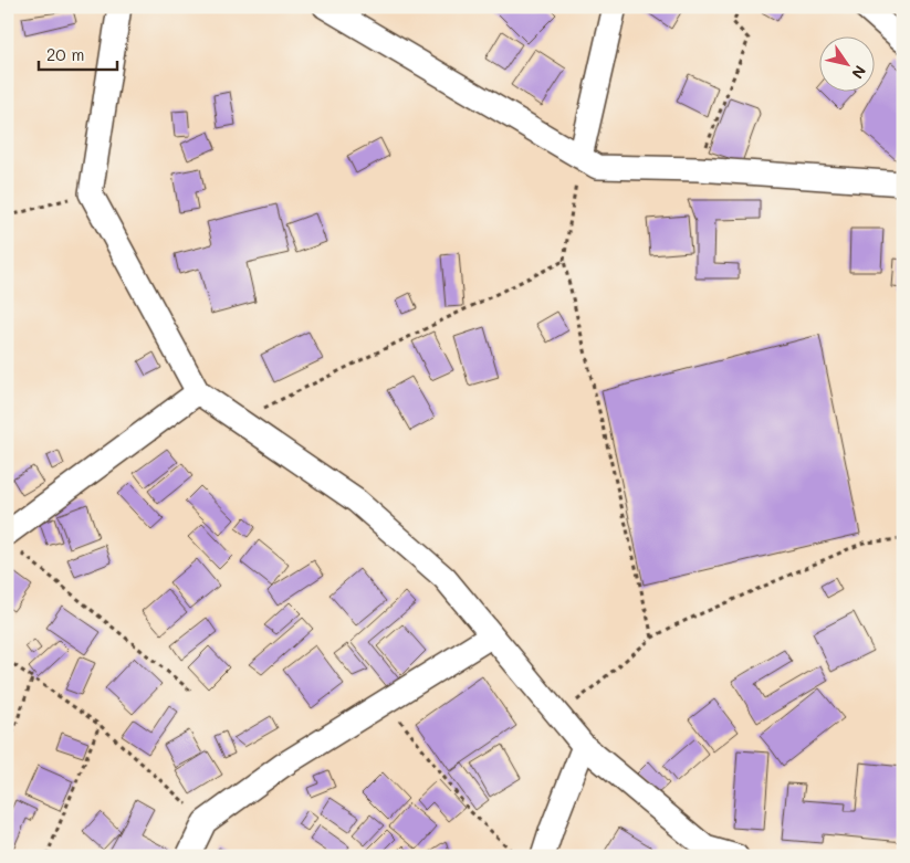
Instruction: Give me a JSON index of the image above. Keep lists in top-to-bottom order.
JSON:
{
  "scale_bar": "20 m",
  "north": "bottom right"
}
